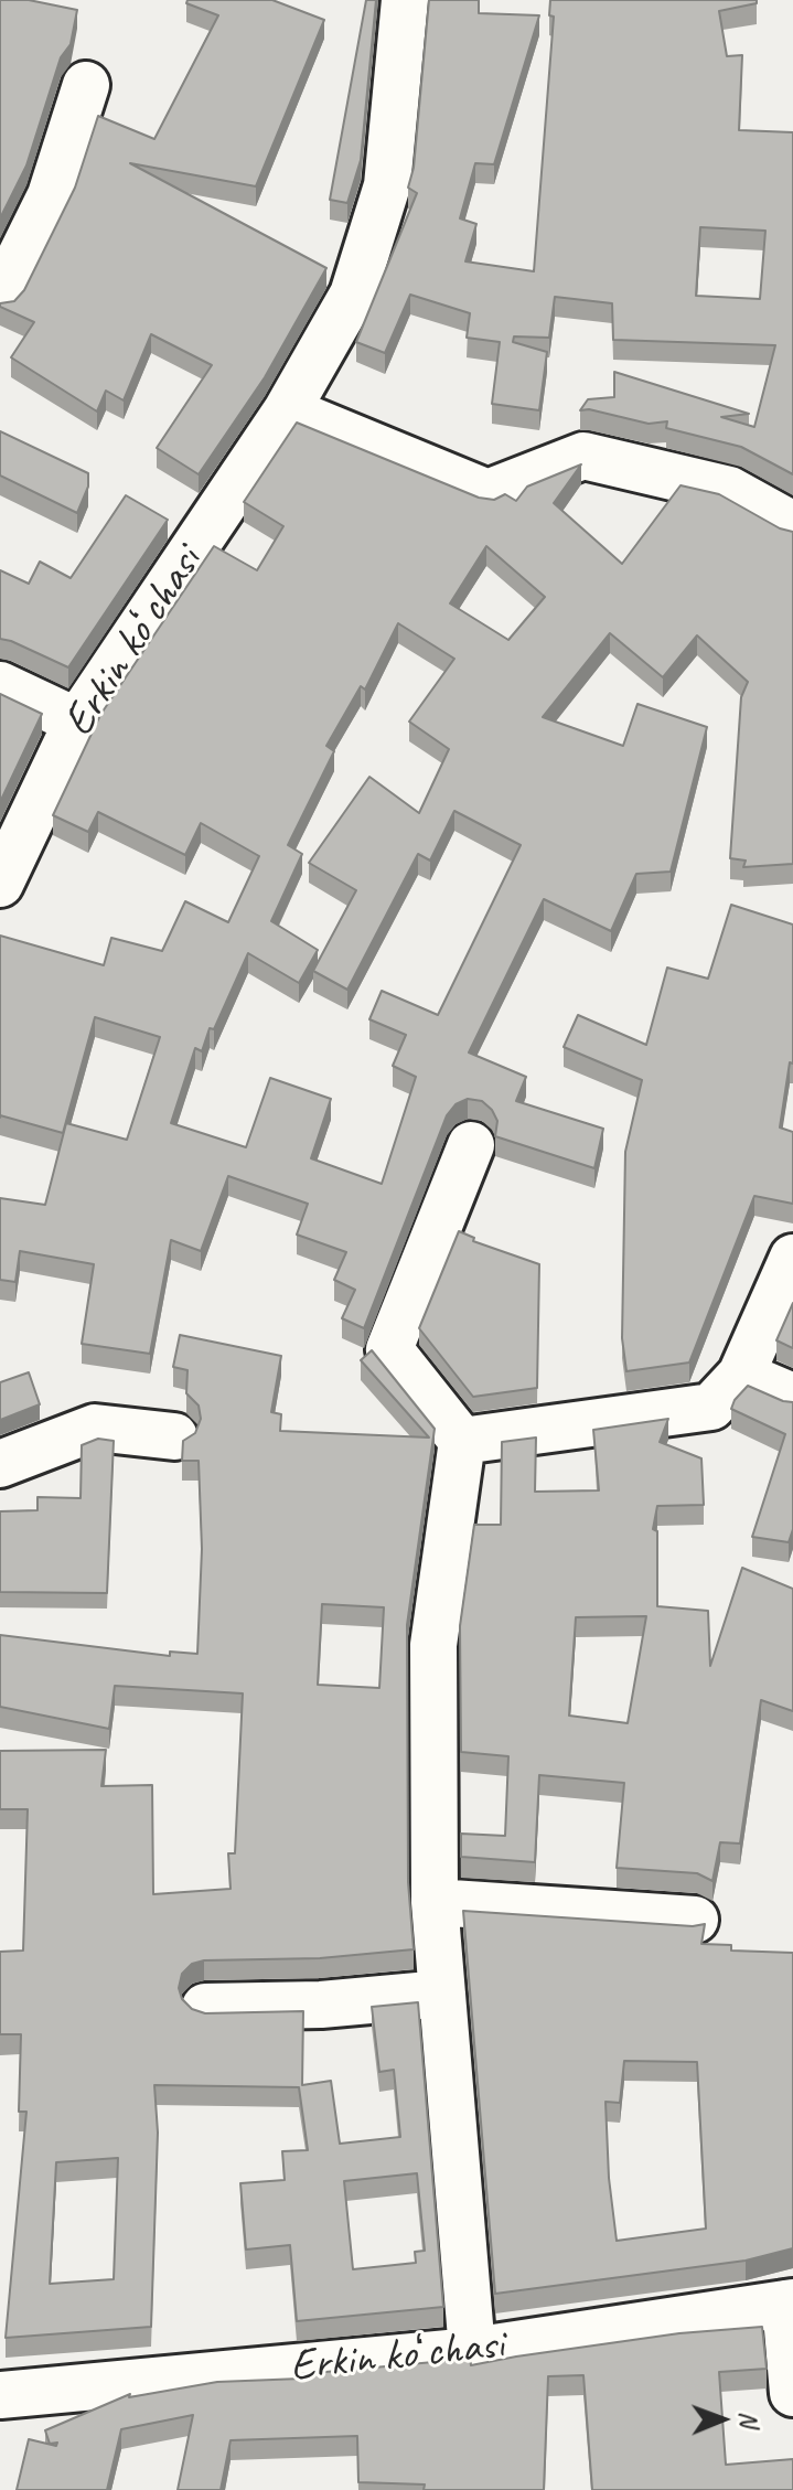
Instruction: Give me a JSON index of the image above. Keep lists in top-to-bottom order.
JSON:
{
  "streets": {
    "street": ["Erkin koʻchasi"]
  },
  "north": "right"
}
